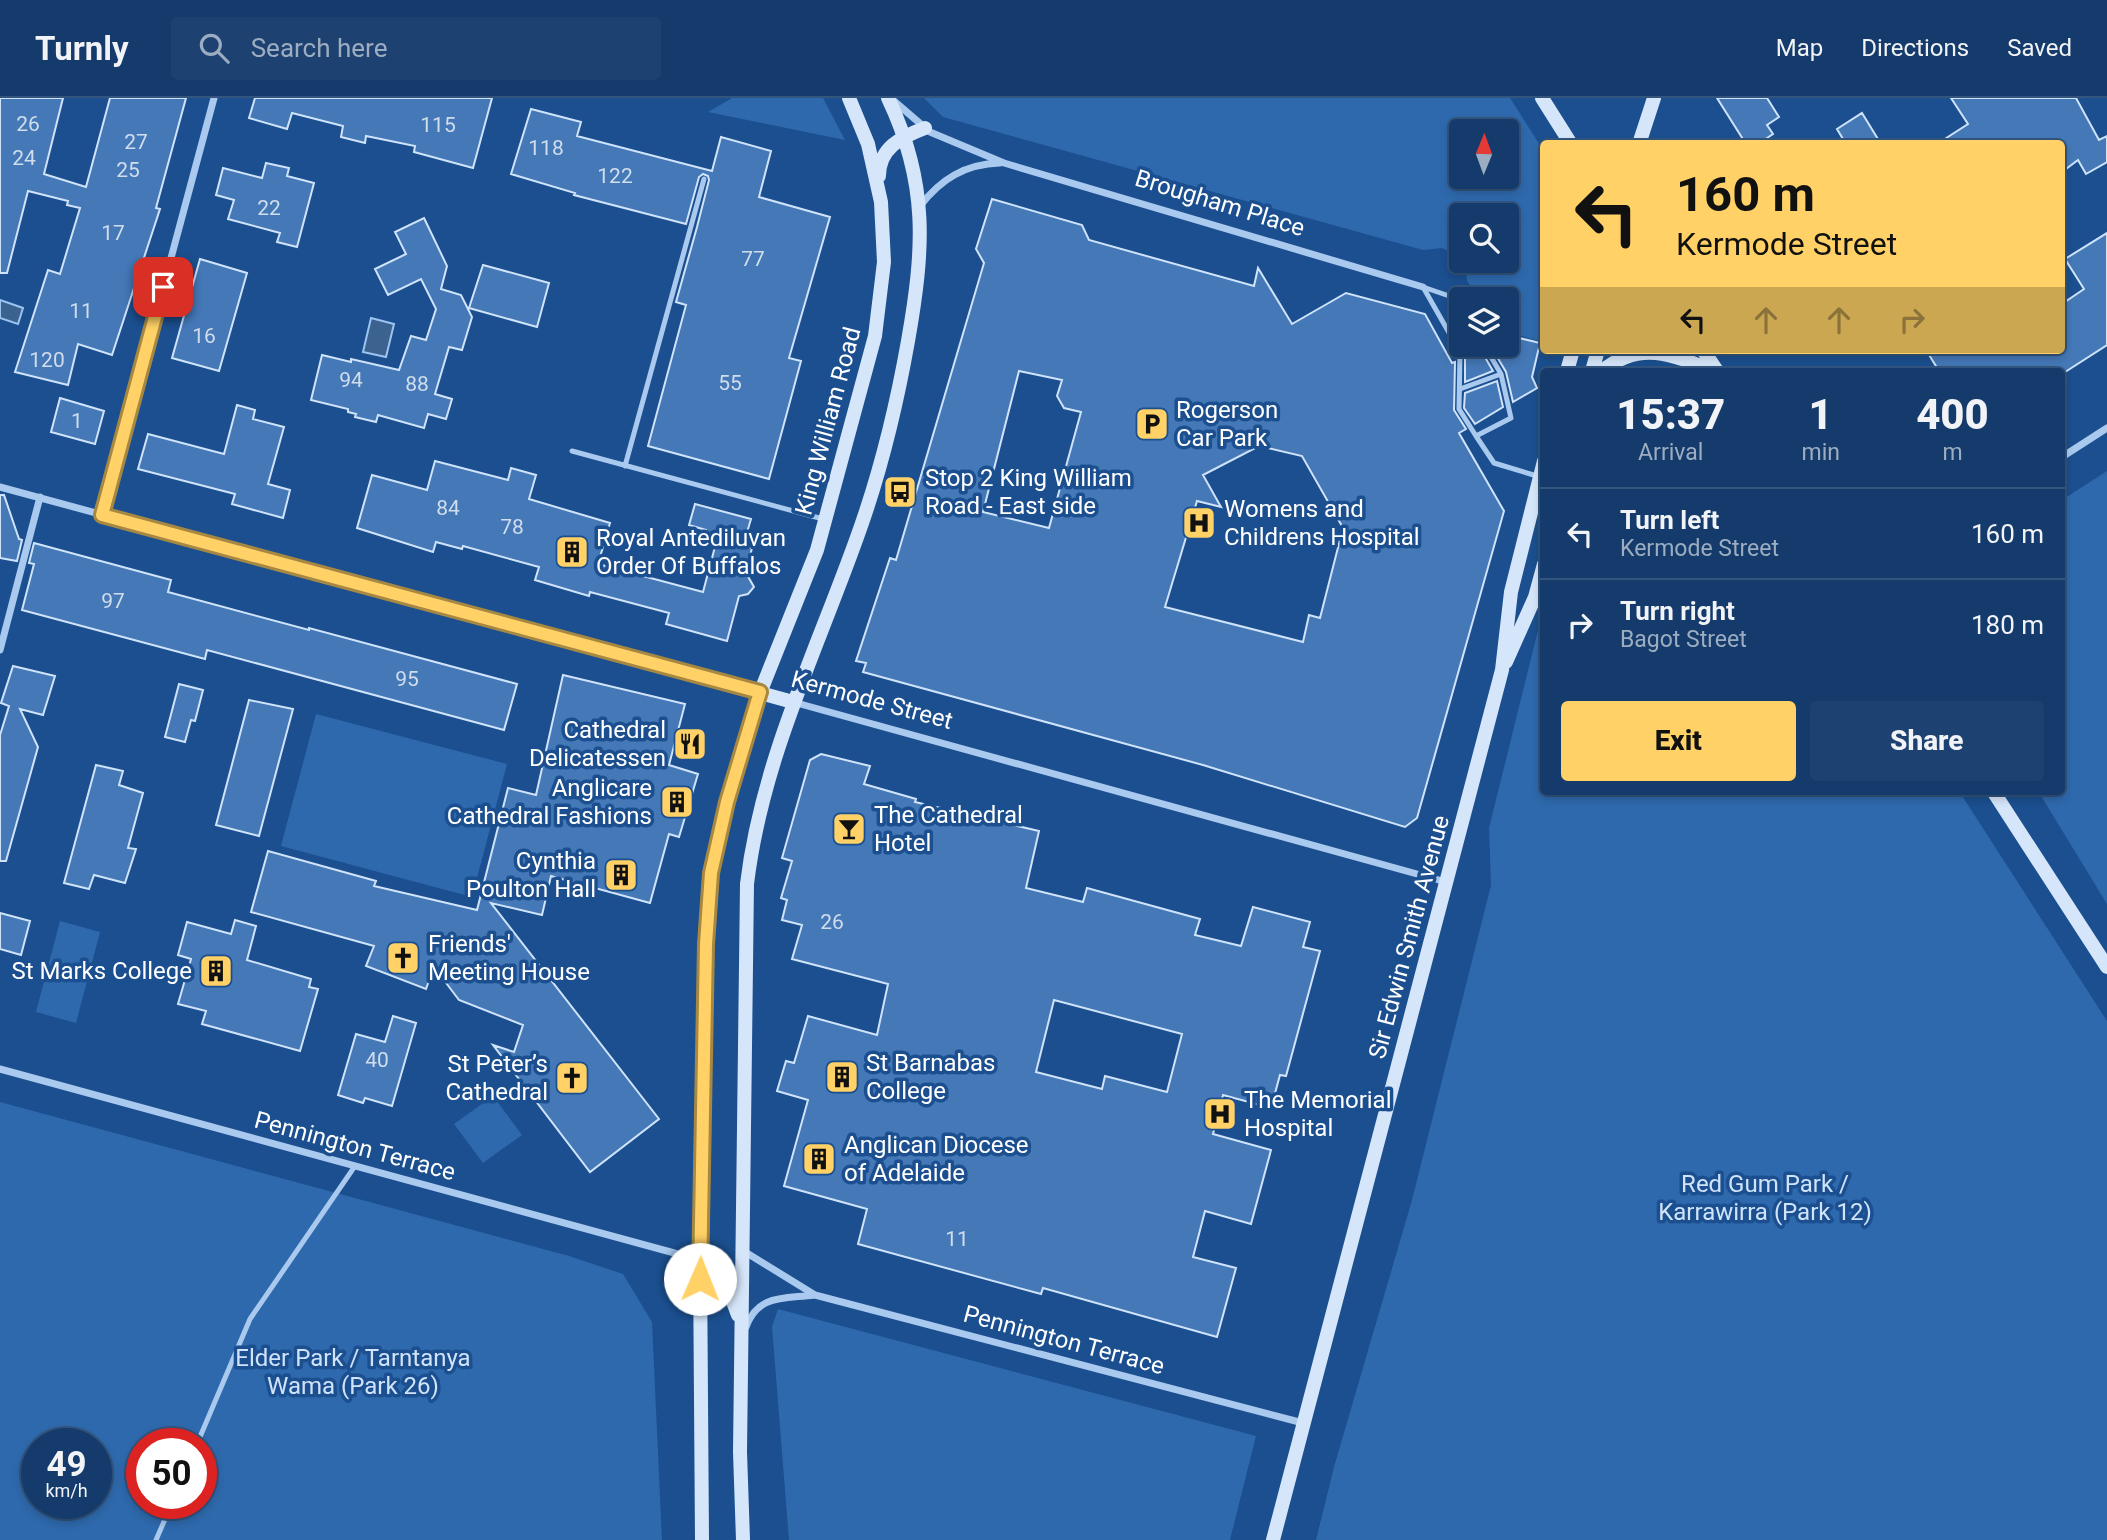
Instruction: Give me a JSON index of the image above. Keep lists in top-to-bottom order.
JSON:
{
  "streets": {
    "main road": ["King William Road", "Kermode Street", "Sir Edwin Smith Avenue"],
    "street": ["Brougham Place", "Pennington Terrace"]
  },
  "crossings": [
    ["King William Road", "Kermode Street"],
    ["King William Road", "Pennington Terrace"],
    ["Kermode Street", "Sir Edwin Smith Avenue"],
    ["Sir Edwin Smith Avenue", "Pennington Terrace"]
  ],
  "parks": ["Red Gum Park / Karrawirra (Park 12)", "Elder Park / Tarntanya Wama (Park 26)"],
  "places": {
    "parking": ["Rogerson Car Park"],
    "bus stop": ["Stop 2 King William Road - East side"],
    "hospital": ["Womens and Childrens Hospital", "The Memorial Hospital"],
    "building": [
      "Royal Antediluvan Order Of Buffalos",
      "Anglicare Cathedral Fashions",
      "Cynthia Poulton Hall",
      "St Marks College",
      "St Barnabas College",
      "Anglican Diocese of Adelaide"
    ],
    "restaurant": ["Cathedral Delicatessen"],
    "bar": ["The Cathedral Hotel"],
    "church": ["Friends' Meeting House", "St Peter’s Cathedral"]
  },
  "house_numbers": [
    "26",
    "115",
    "27",
    "118",
    "24",
    "25",
    "122",
    "22",
    "17",
    "77",
    "11",
    "16",
    "120",
    "94",
    "55",
    "88",
    "1",
    "84",
    "78",
    "97",
    "95",
    "26",
    "40",
    "11"
  ],
  "north": "top",
  "page": {
    "header": "Turnly",
    "search": "Search here",
    "nav": ["Map", "Directions", "Saved"],
    "turn": ["160 m", "Kermode Street"],
    "eta": [
      "15:37",
      "Arrival",
      "1",
      "min",
      "400",
      "m"
    ],
    "list": [
      {
        "name": "Turn left",
        "note": "Kermode Street",
        "value": "160 m"
      },
      {
        "name": "Turn right",
        "note": "Bagot Street",
        "value": "180 m"
      }
    ],
    "buttons": ["Exit", "Share"],
    "speed": "49 km/h",
    "limit": "50"
  }
}
